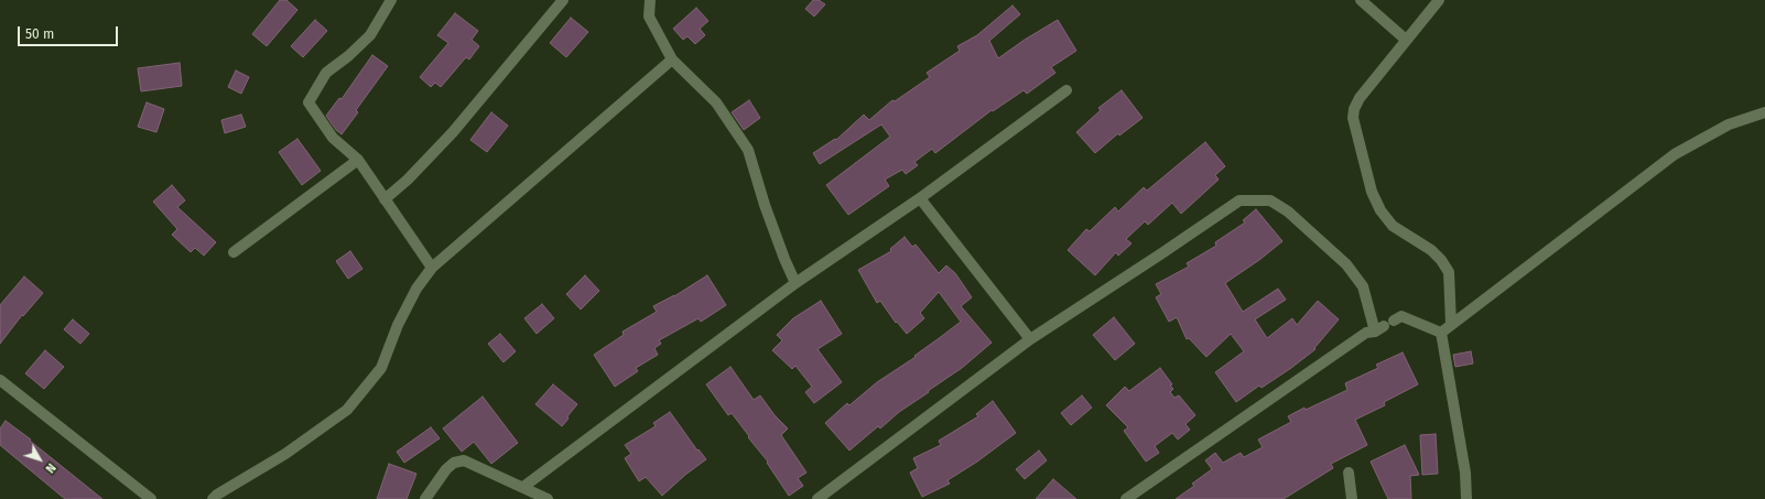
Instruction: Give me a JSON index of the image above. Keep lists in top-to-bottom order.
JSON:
{
  "scale_bar": "50 m",
  "north": "bottom right"
}
